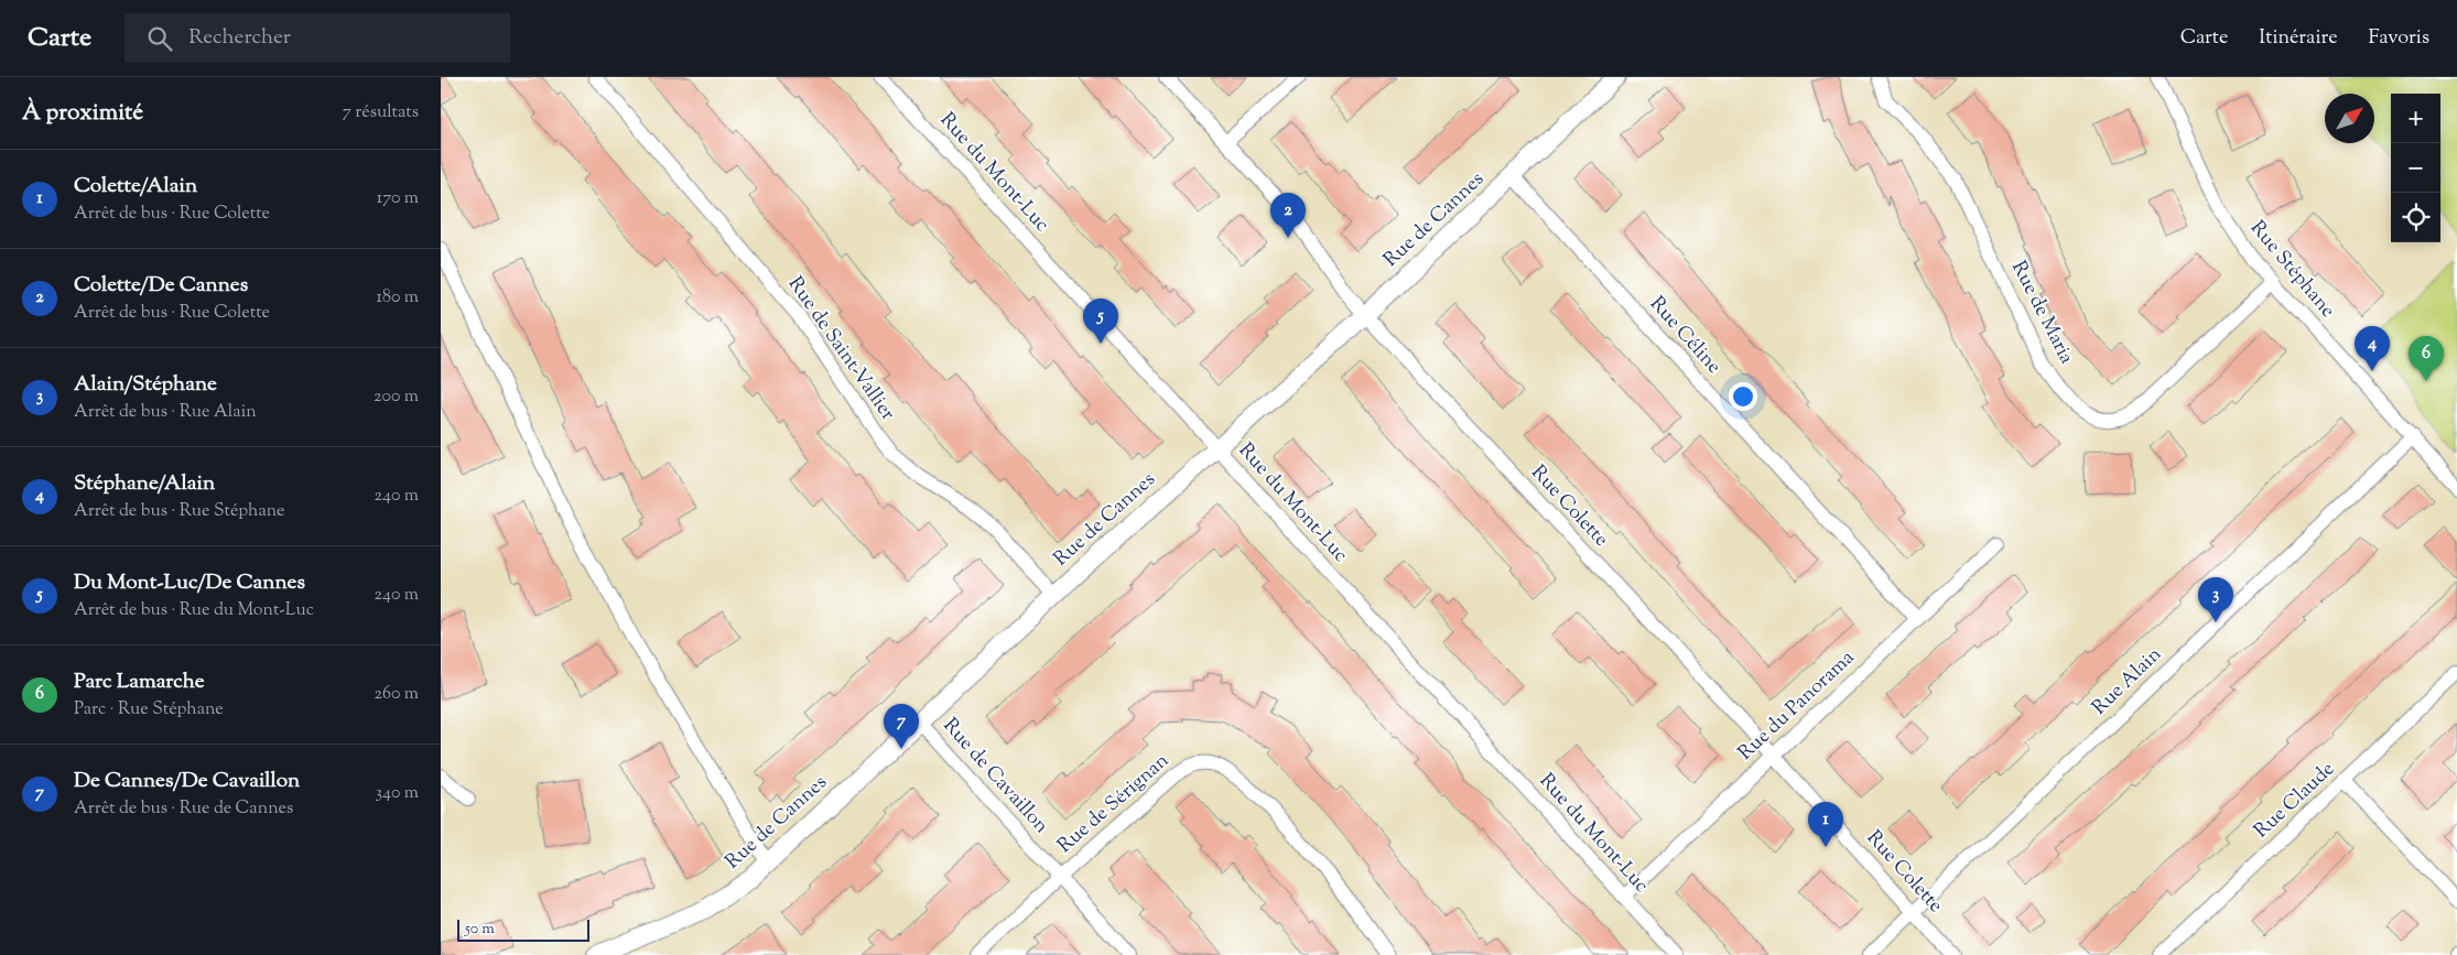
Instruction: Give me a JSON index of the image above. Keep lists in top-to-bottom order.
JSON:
{
  "streets": {
    "street": [
      "Rue du Mont-Luc",
      "Rue de Cannes",
      "Rue Stéphane",
      "Rue de Maria",
      "Rue Céline",
      "Rue de Saint-Vallier",
      "Rue Colette",
      "Rue Alain",
      "Rue du Panorama",
      "Rue de Cavaillon",
      "Rue Claude",
      "Rue de Sérignan"
    ]
  },
  "crossings": [
    ["Rue du Mont-Luc", "Rue de Cannes"],
    ["Rue du Mont-Luc", "Rue du Panorama"],
    ["Rue de Cannes", "Rue Céline"],
    ["Rue de Cannes", "Rue de Saint-Vallier"],
    ["Rue de Cannes", "Rue Colette"],
    ["Rue de Cannes", "Rue de Cavaillon"],
    ["Rue Stéphane", "Rue de Maria"],
    ["Rue Stéphane", "Rue Alain"],
    ["Rue Céline", "Rue du Panorama"],
    ["Rue Colette", "Rue Alain"],
    ["Rue Colette", "Rue du Panorama"],
    ["Rue de Cavaillon", "Rue de Sérignan"]
  ],
  "scale_bar": "50 m",
  "north": "top right",
  "page": {
    "header": "Carte",
    "search": "Rechercher",
    "nav": ["Carte", "Itinéraire", "Favoris"],
    "heading": ["À proximité", "7 résultats"],
    "map_buttons": ["+", "−"],
    "list": [
      {
        "mark": "1",
        "name": "Colette/Alain",
        "note": "Arrêt de bus · Rue Colette",
        "value": "170 m"
      },
      {
        "mark": "2",
        "name": "Colette/De Cannes",
        "note": "Arrêt de bus · Rue Colette",
        "value": "180 m"
      },
      {
        "mark": "3",
        "name": "Alain/Stéphane",
        "note": "Arrêt de bus · Rue Alain",
        "value": "200 m"
      },
      {
        "mark": "4",
        "name": "Stéphane/Alain",
        "note": "Arrêt de bus · Rue Stéphane",
        "value": "240 m"
      },
      {
        "mark": "5",
        "name": "Du Mont-Luc/De Cannes",
        "note": "Arrêt de bus · Rue du Mont-Luc",
        "value": "240 m"
      },
      {
        "mark": "6",
        "name": "Parc Lamarche",
        "note": "Parc · Rue Stéphane",
        "value": "260 m"
      },
      {
        "mark": "7",
        "name": "De Cannes/De Cavaillon",
        "note": "Arrêt de bus · Rue de Cannes",
        "value": "340 m"
      }
    ],
    "pins": [
      "2",
      "5",
      "4",
      "6",
      "3",
      "7",
      "1"
    ],
    "scale": "50 m"
  }
}
